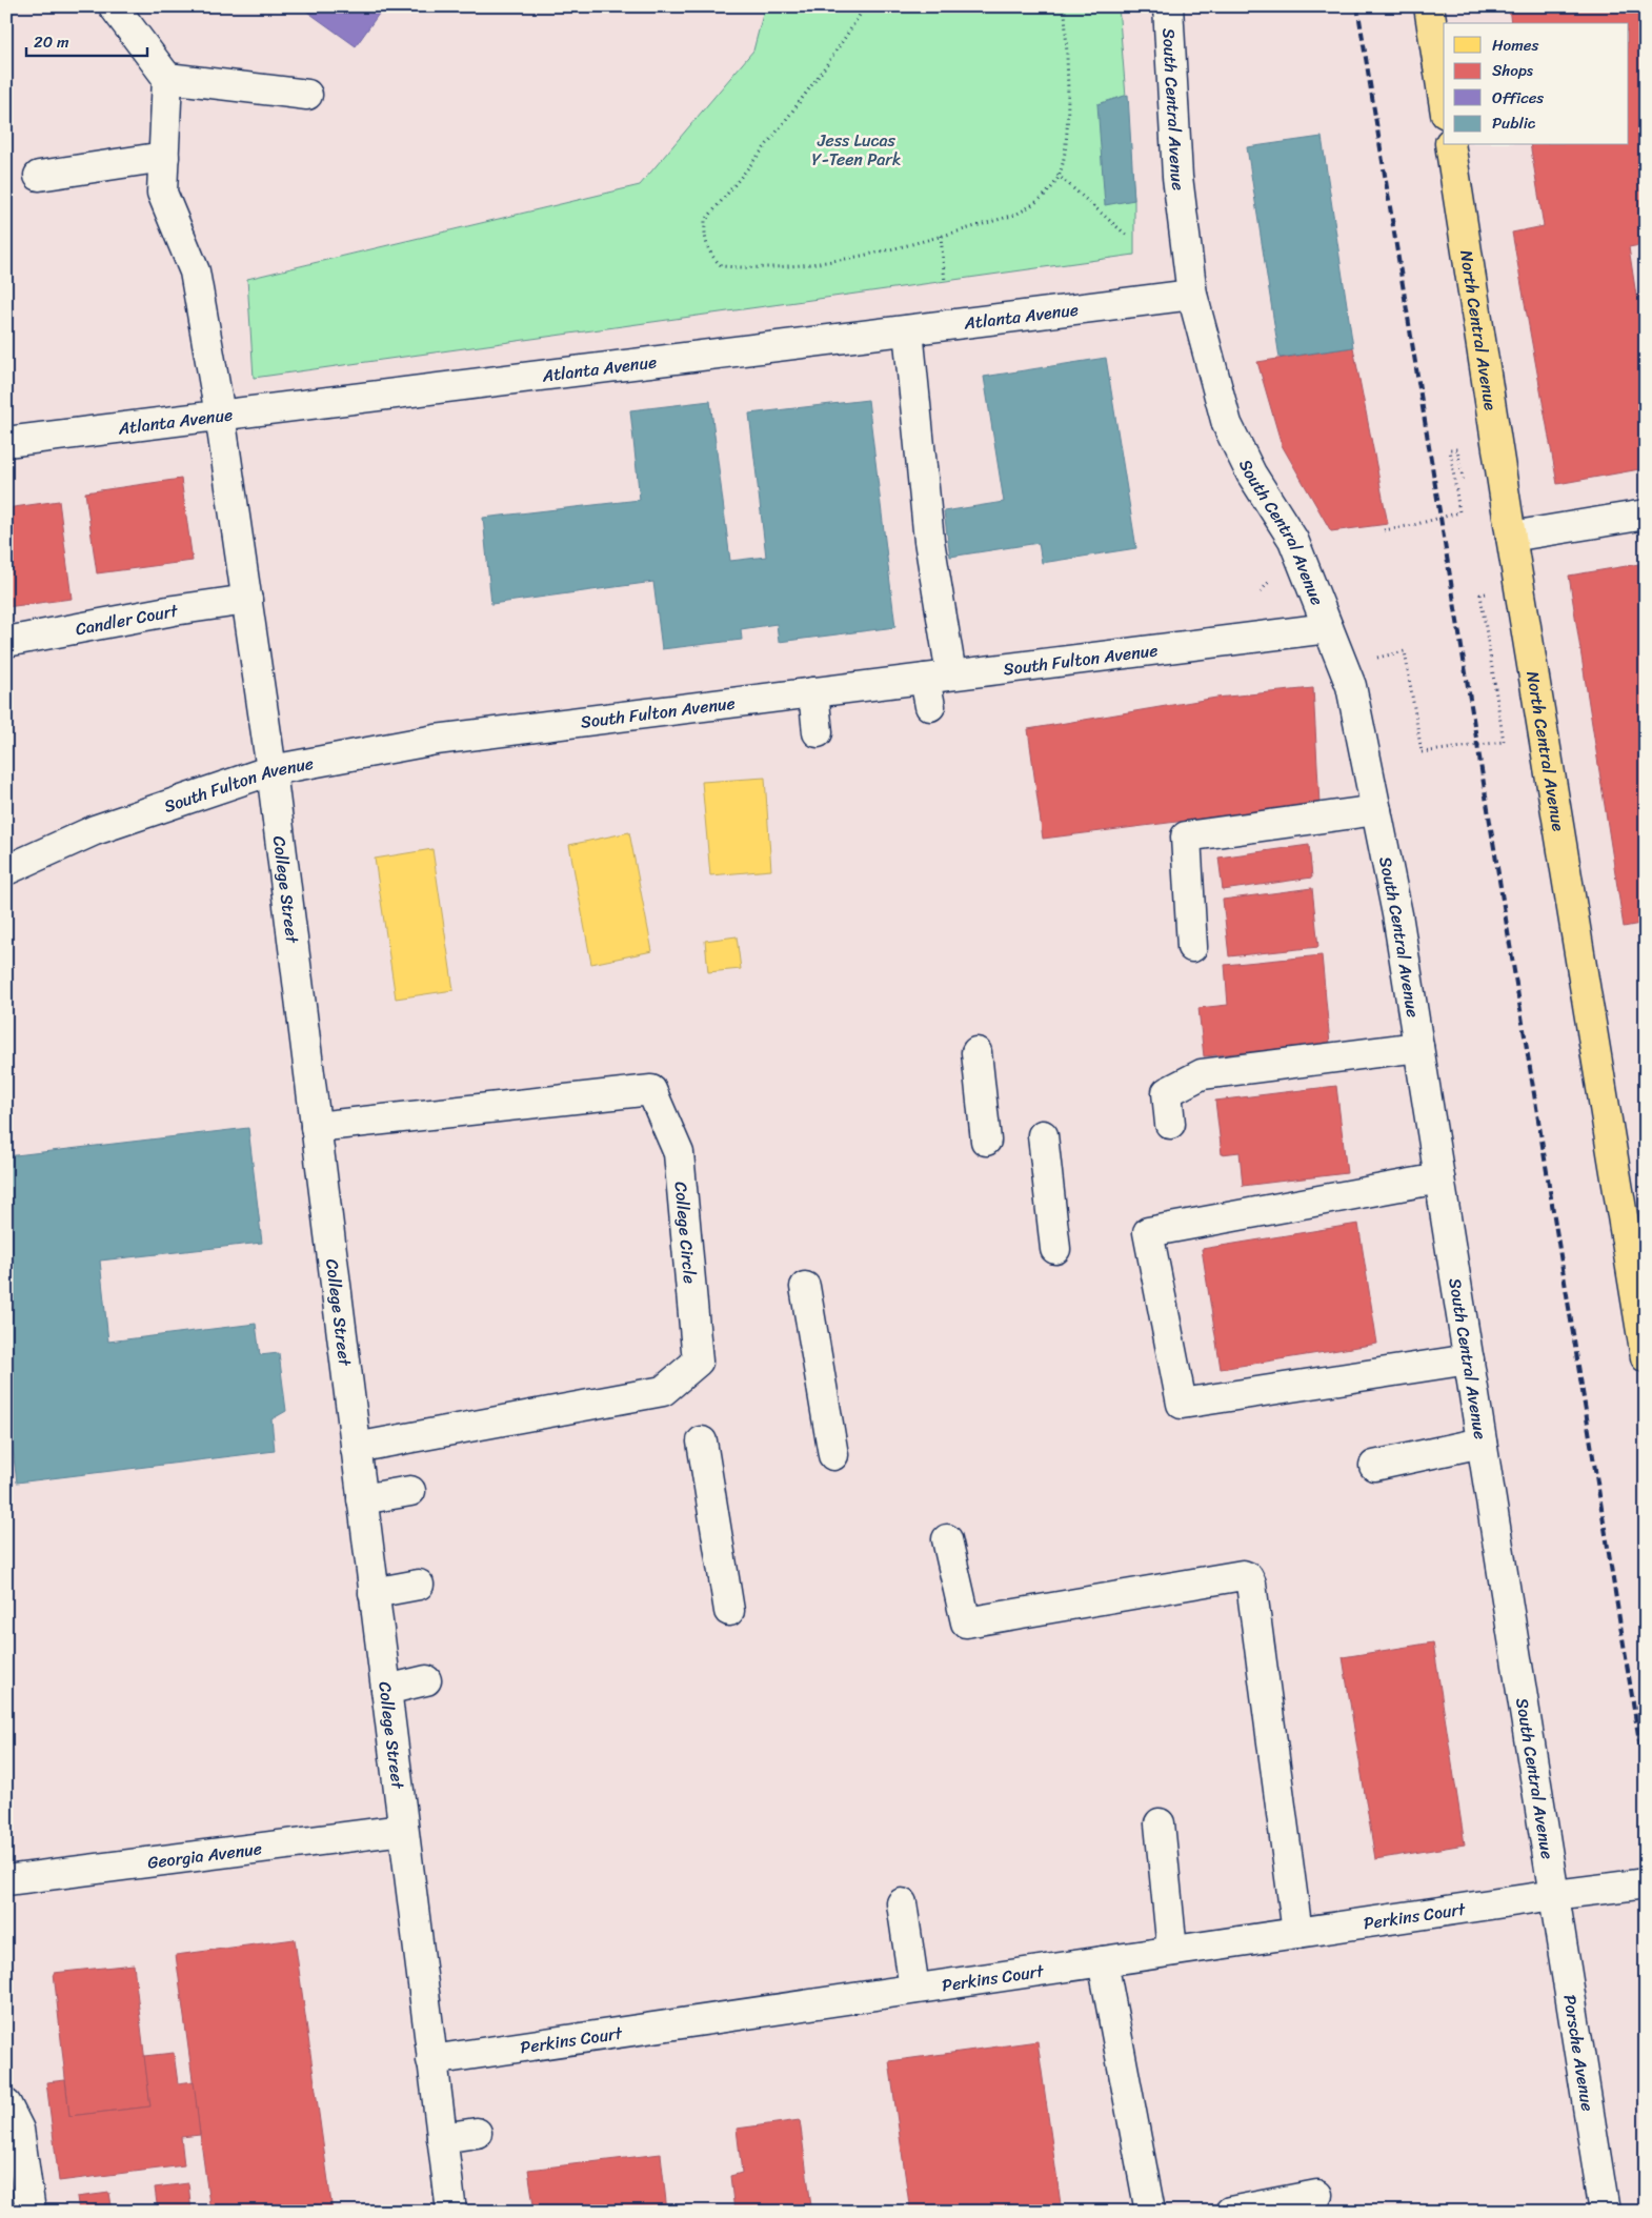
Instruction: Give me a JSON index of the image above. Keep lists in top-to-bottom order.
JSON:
{
  "streets": {
    "main road": ["North Central Avenue"],
    "street": [
      "South Central Avenue",
      "Atlanta Avenue",
      "Candler Court",
      "South Fulton Avenue",
      "College Street",
      "College Circle",
      "Georgia Avenue",
      "Perkins Court",
      "Porsche Avenue"
    ]
  },
  "crossings": [
    ["South Central Avenue", "Atlanta Avenue"],
    ["South Central Avenue", "South Fulton Avenue"],
    ["South Central Avenue", "Perkins Court"],
    ["South Central Avenue", "Porsche Avenue"],
    ["Atlanta Avenue", "College Street"],
    ["Candler Court", "College Street"],
    ["South Fulton Avenue", "College Street"],
    ["College Street", "College Circle"],
    ["College Street", "Georgia Avenue"],
    ["College Street", "Perkins Court"],
    ["Perkins Court", "Porsche Avenue"]
  ],
  "parks": ["Jess Lucas Y-Teen Park"],
  "legend": [
    "Homes",
    "Shops",
    "Offices",
    "Public"
  ],
  "scale_bar": "20 m"
}
